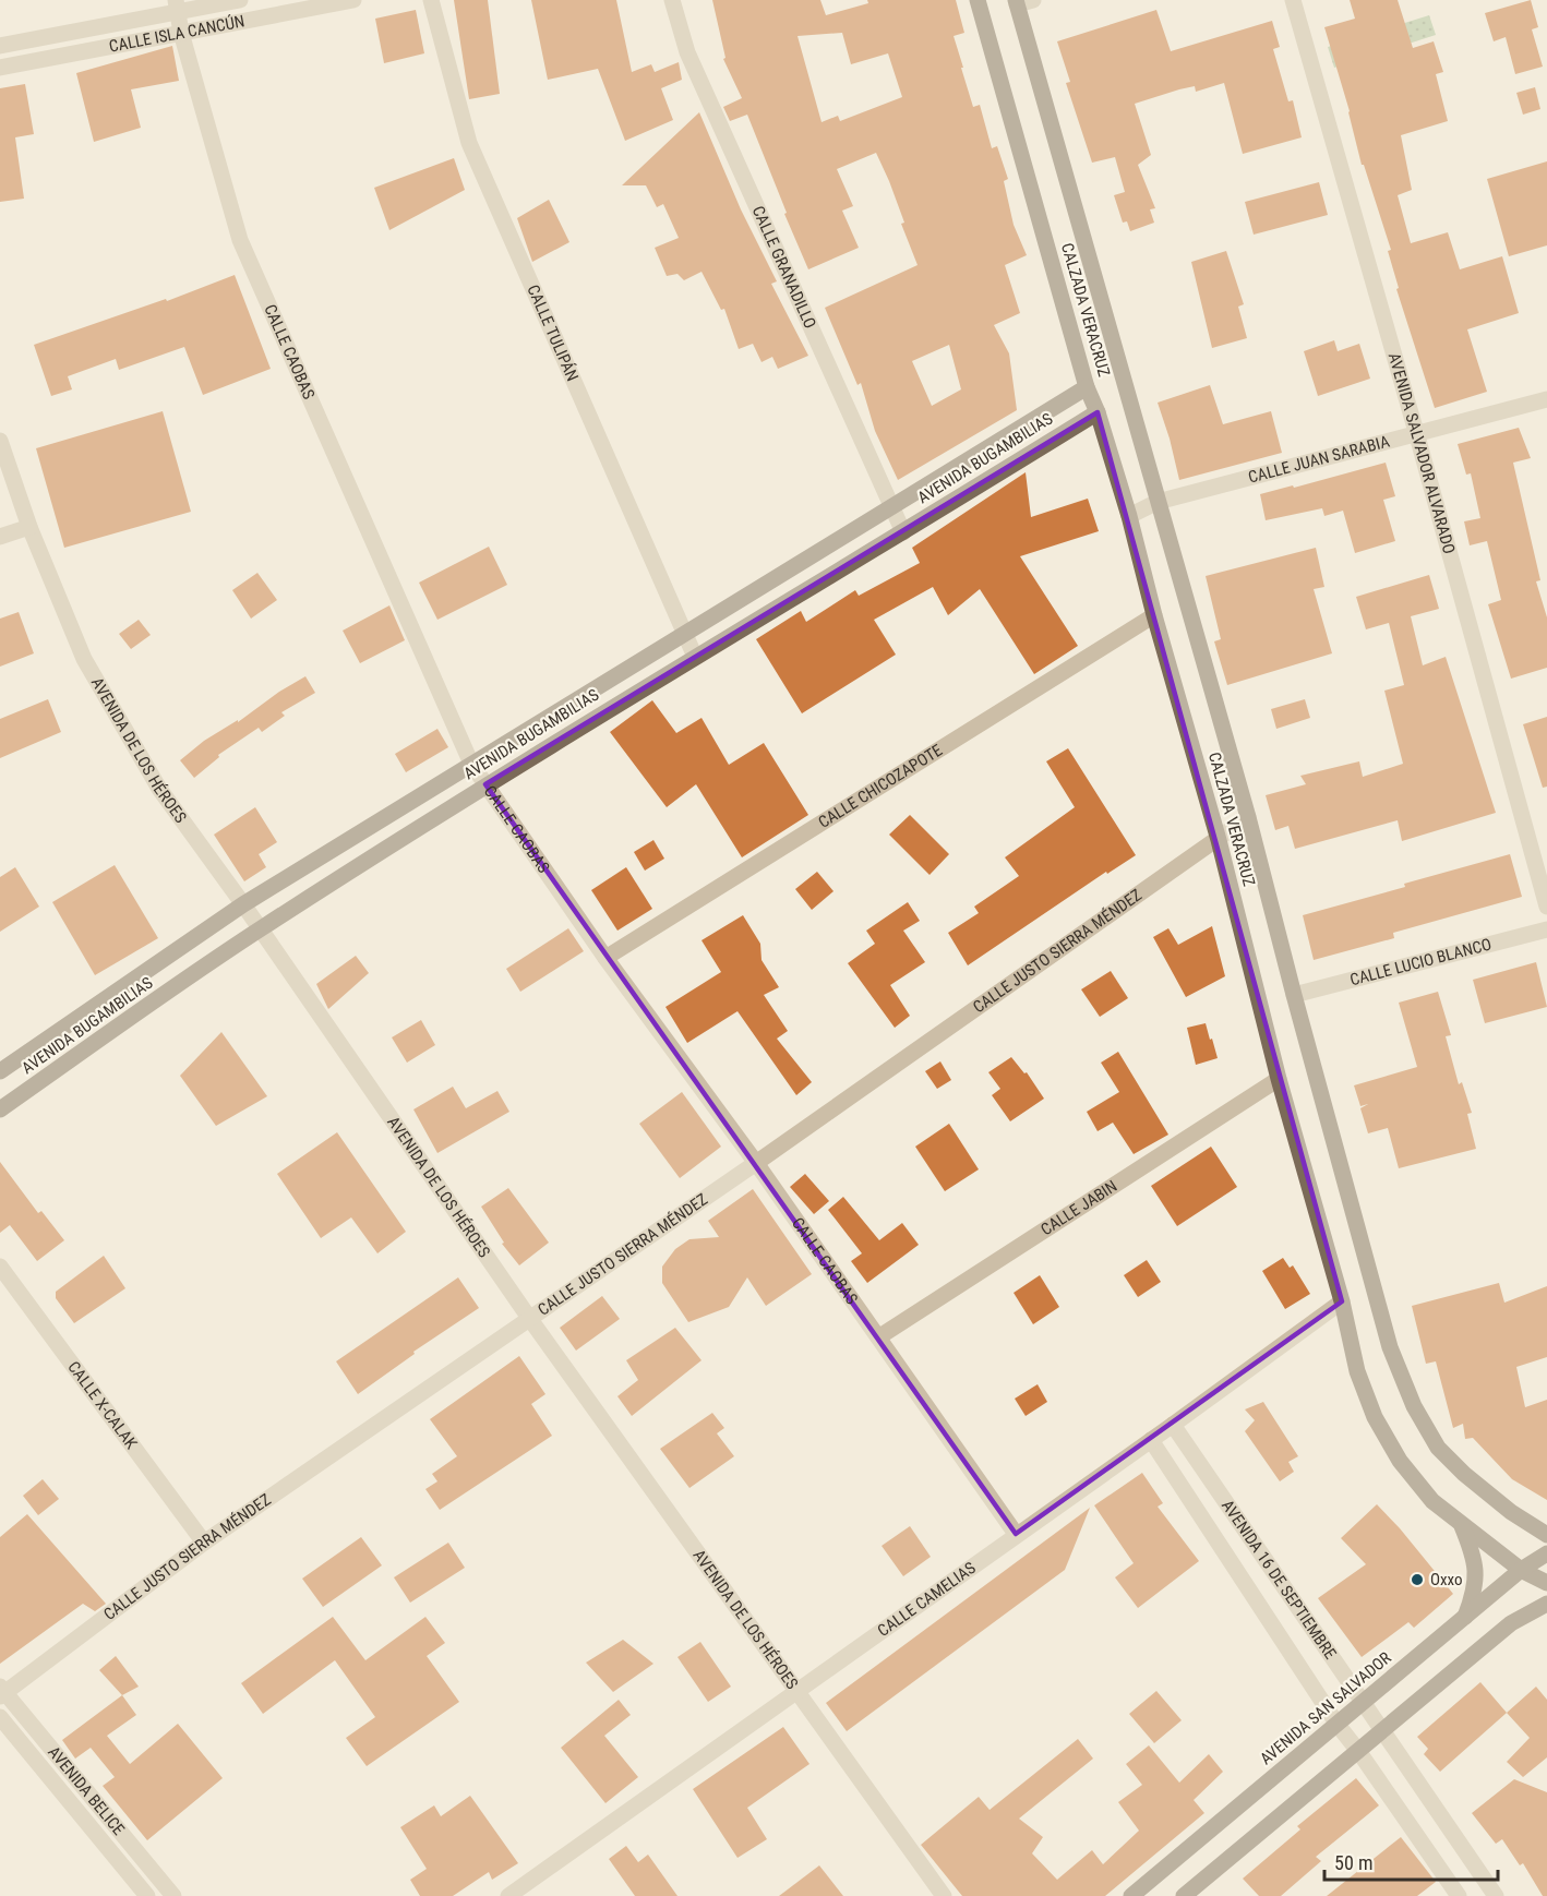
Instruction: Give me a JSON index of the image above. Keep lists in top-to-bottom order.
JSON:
{
  "streets": {
    "main road": ["CALZADA VERACRUZ", "AVENIDA BUGAMBILIAS", "AVENIDA SAN SALVADOR"],
    "street": [
      "CALLE ISLA CANCÚN",
      "CALLE GRANADILLO",
      "CALLE TULIPÁN",
      "CALLE CAOBAS",
      "AVENIDA SALVADOR ALVARADO",
      "CALLE JUAN SARABIA",
      "AVENIDA DE LOS HÉROES",
      "CALLE CHICOZAPOTE",
      "CALLE JUSTO SIERRA MÉNDEZ",
      "CALLE LUCIO BLANCO",
      "CALLE JABIN",
      "CALLE X-CALAK",
      "AVENIDA 16 DE SEPTIEMBRE",
      "CALLE CAMELIAS",
      "AVENIDA BELICE"
    ]
  },
  "crossings": [
    ["CALLE ISLA CANCÚN", "CALLE CAOBAS"],
    ["CALLE GRANADILLO", "AVENIDA BUGAMBILIAS"],
    ["CALZADA VERACRUZ", "AVENIDA BUGAMBILIAS"],
    ["CALZADA VERACRUZ", "CALLE JUAN SARABIA"],
    ["CALZADA VERACRUZ", "CALLE CHICOZAPOTE"],
    ["CALZADA VERACRUZ", "CALLE JUSTO SIERRA MÉNDEZ"],
    ["CALZADA VERACRUZ", "CALLE LUCIO BLANCO"],
    ["CALZADA VERACRUZ", "CALLE JABIN"],
    ["CALZADA VERACRUZ", "CALLE CAMELIAS"],
    ["CALZADA VERACRUZ", "AVENIDA SAN SALVADOR"],
    ["CALLE TULIPÁN", "AVENIDA BUGAMBILIAS"],
    ["CALLE CAOBAS", "AVENIDA BUGAMBILIAS"],
    ["CALLE CAOBAS", "CALLE CHICOZAPOTE"],
    ["CALLE CAOBAS", "CALLE JUSTO SIERRA MÉNDEZ"],
    ["CALLE CAOBAS", "CALLE JABIN"],
    ["CALLE CAOBAS", "CALLE CAMELIAS"],
    ["AVENIDA SALVADOR ALVARADO", "CALLE JUAN SARABIA"],
    ["AVENIDA BUGAMBILIAS", "AVENIDA DE LOS HÉROES"],
    ["AVENIDA DE LOS HÉROES", "CALLE JUSTO SIERRA MÉNDEZ"],
    ["AVENIDA DE LOS HÉROES", "CALLE CAMELIAS"],
    ["CALLE JUSTO SIERRA MÉNDEZ", "CALLE X-CALAK"],
    ["CALLE JUSTO SIERRA MÉNDEZ", "AVENIDA BELICE"],
    ["AVENIDA 16 DE SEPTIEMBRE", "CALLE CAMELIAS"],
    ["AVENIDA 16 DE SEPTIEMBRE", "AVENIDA SAN SALVADOR"]
  ],
  "places": ["Oxxo"],
  "scale_bar": "50 m"
}
